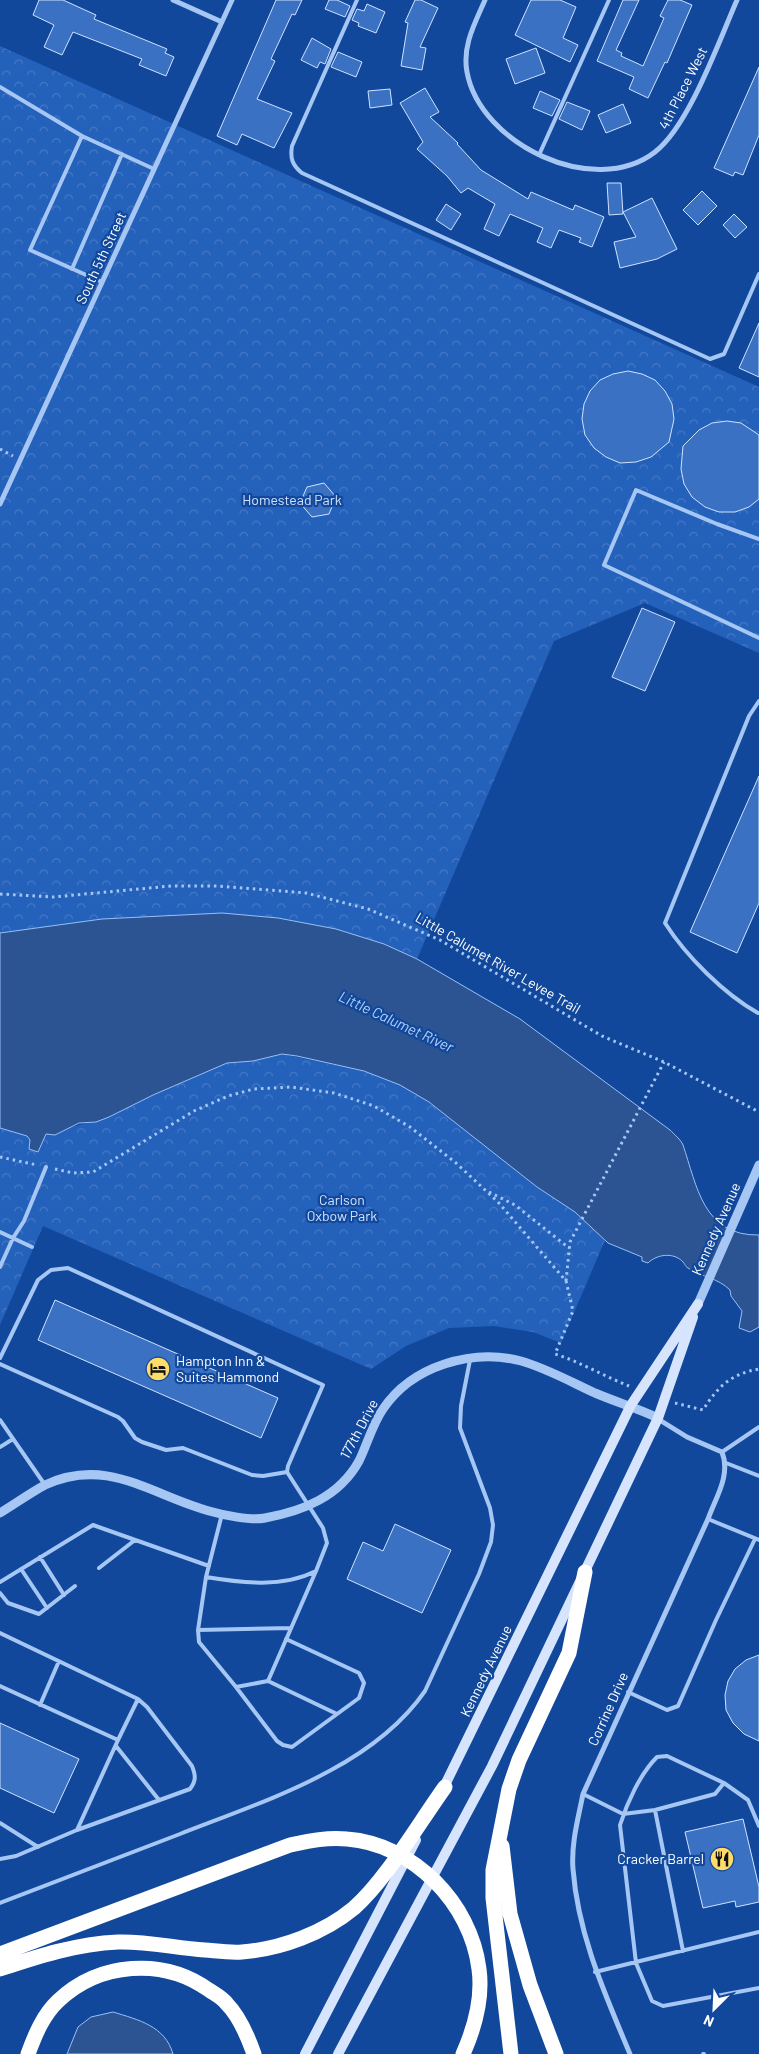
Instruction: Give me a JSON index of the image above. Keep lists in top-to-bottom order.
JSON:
{
  "streets": {
    "main road": ["Kennedy Avenue"],
    "street": [
      "4th Place West",
      "South 5th Street",
      "177th Drive",
      "Corrine Drive"
    ],
    "path": ["Little Calumet River Levee Trail"]
  },
  "crossings": [
    ["Kennedy Avenue", "177th Drive"]
  ],
  "water": ["Little Calumet River"],
  "parks": ["Homestead Park", "Carlson Oxbow Park"],
  "places": {
    "hotel": ["Hampton Inn & Suites Hammond"],
    "restaurant": ["Cracker Barrel"]
  },
  "north": "bottom left"
}
